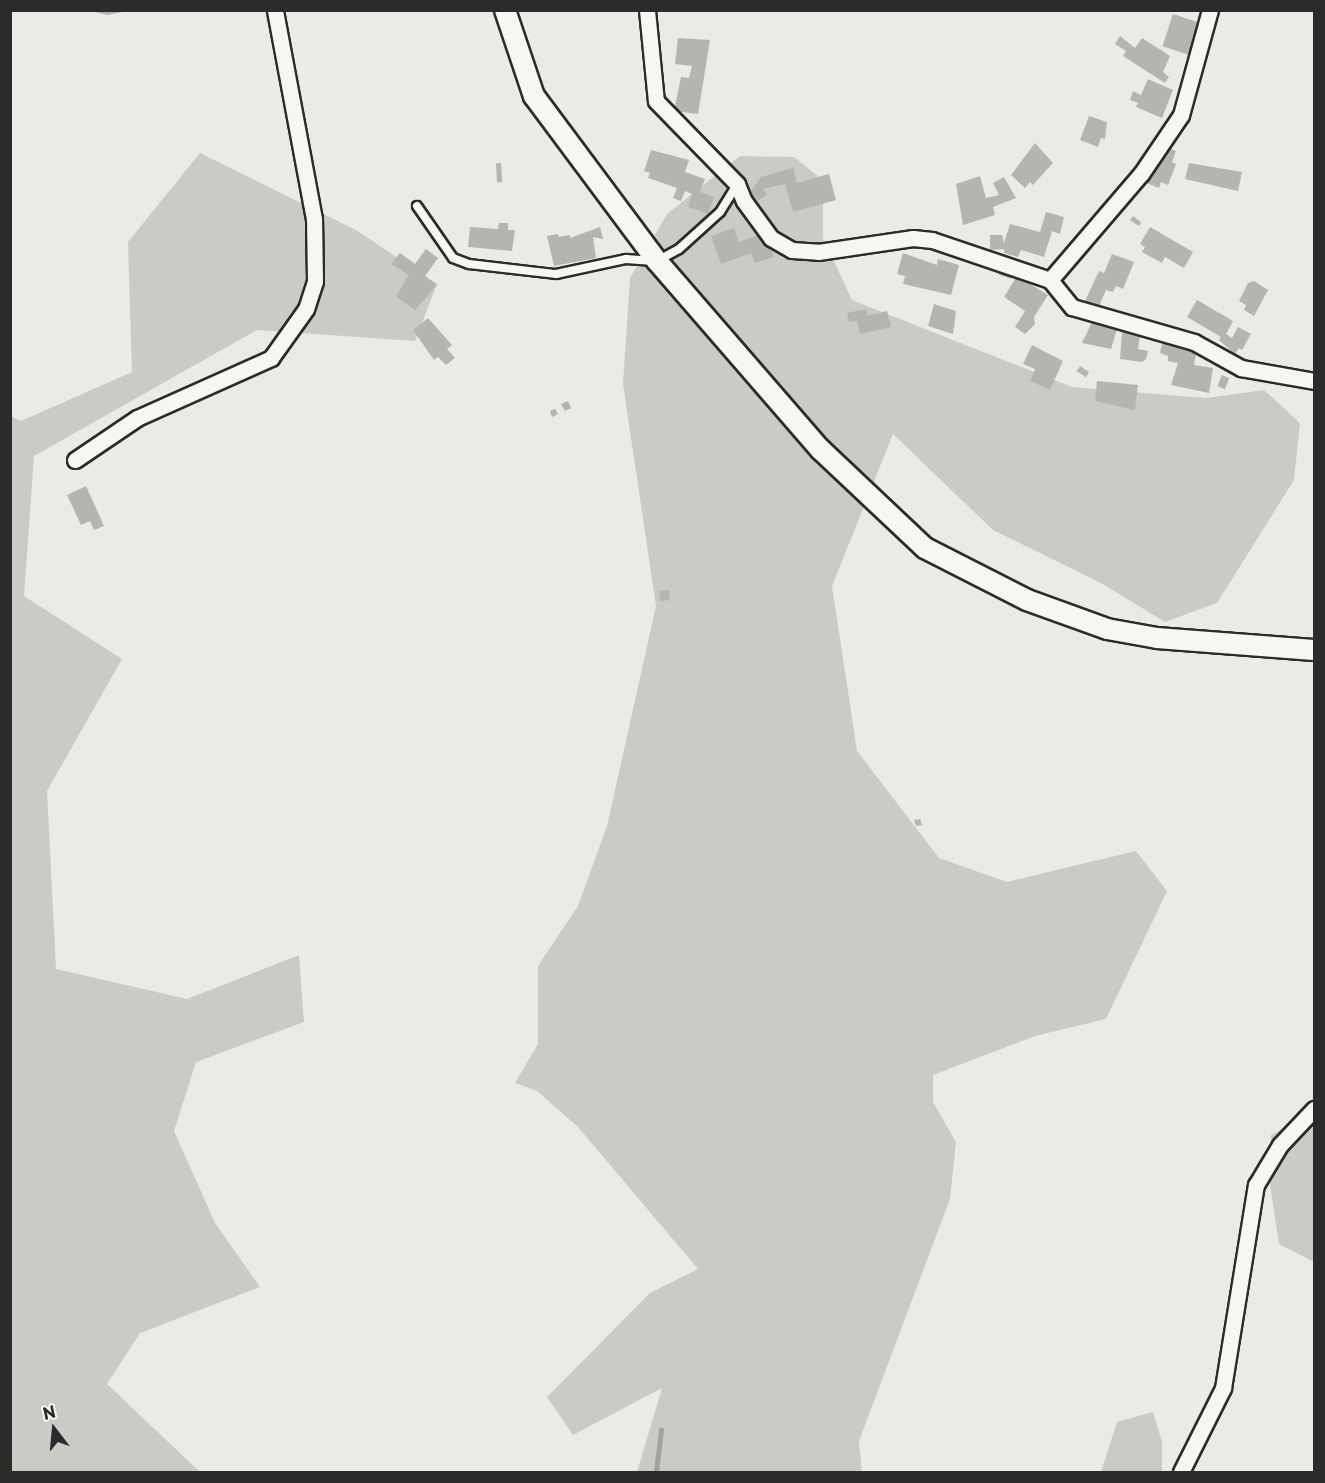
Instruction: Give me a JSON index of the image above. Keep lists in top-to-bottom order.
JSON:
{
  "north": "top"
}
